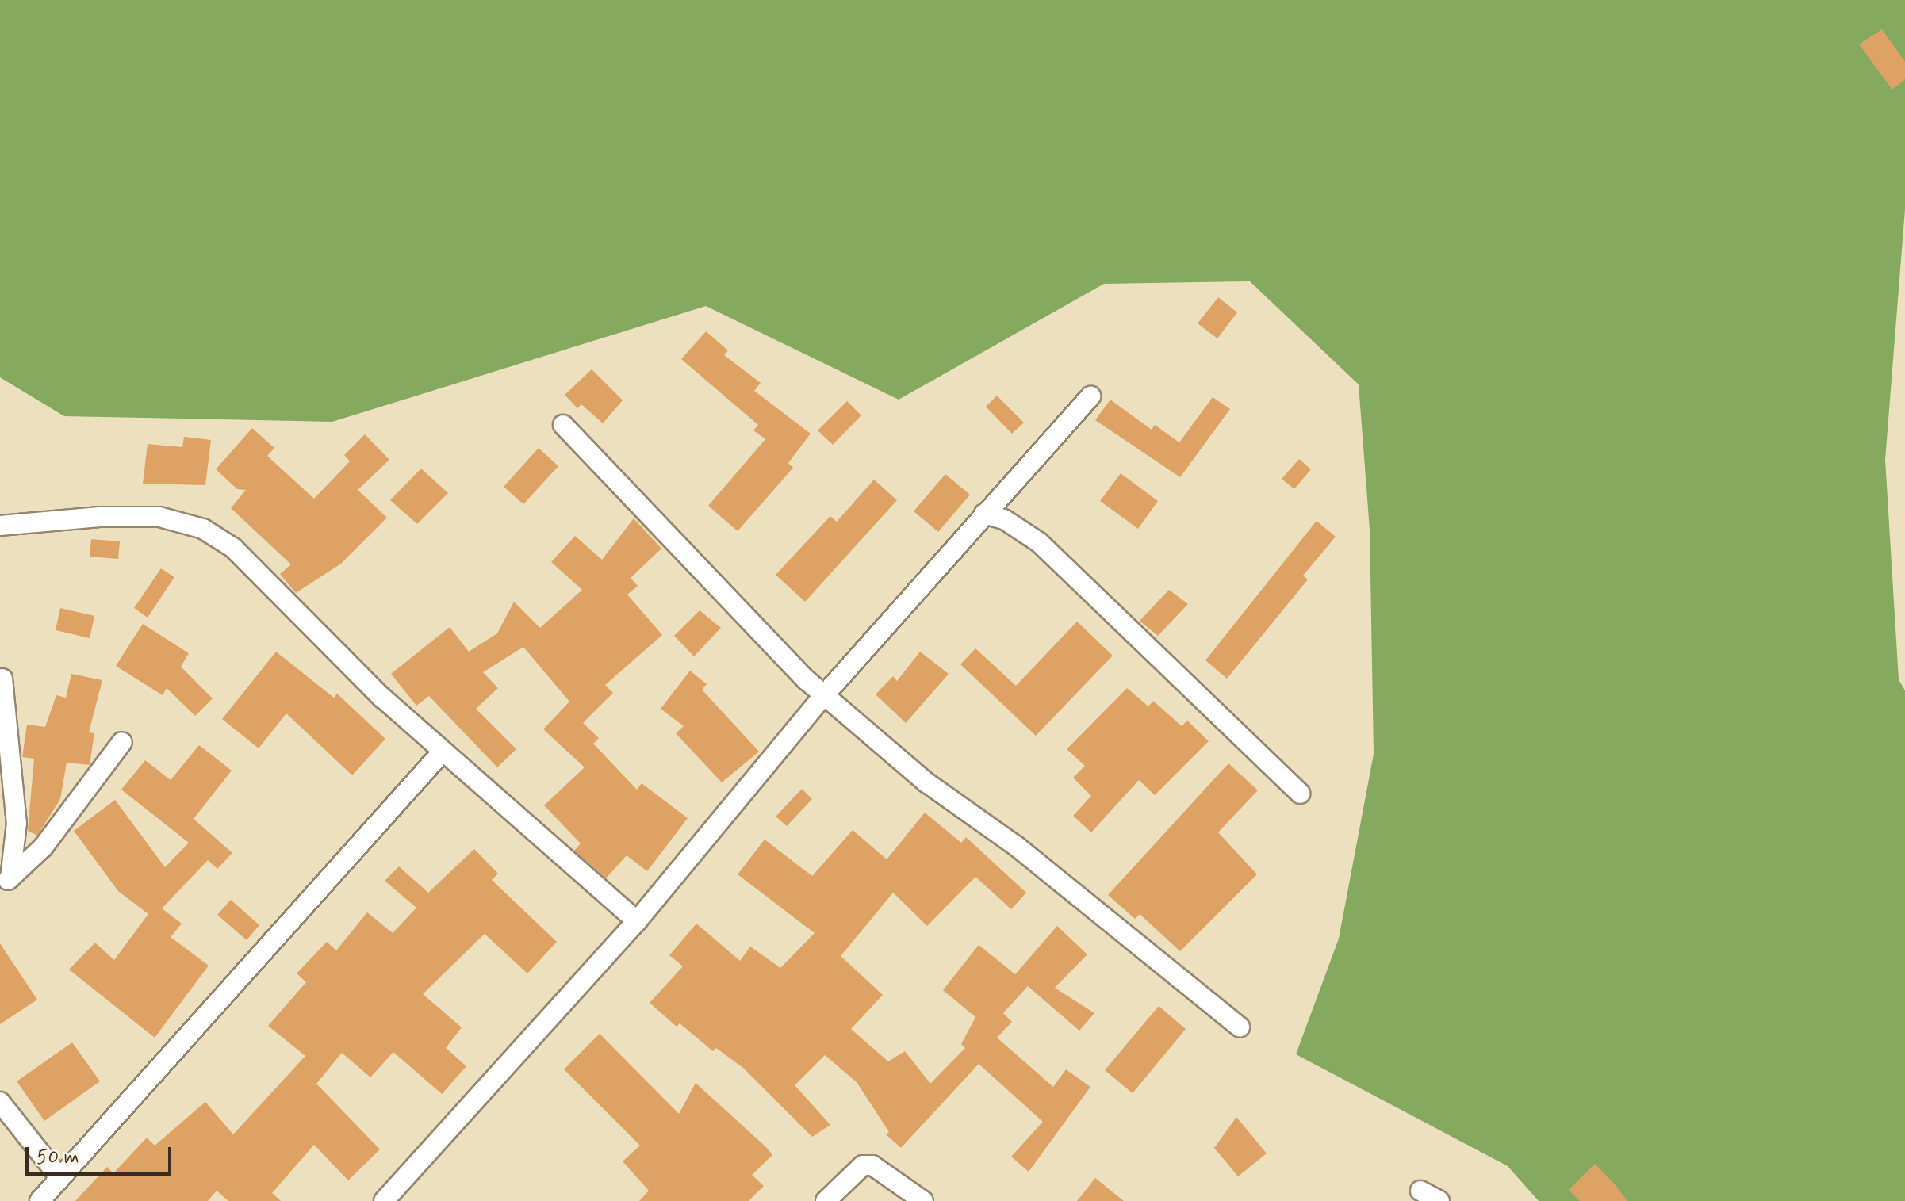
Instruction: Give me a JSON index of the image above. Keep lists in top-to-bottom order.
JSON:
{
  "scale_bar": "50 m"
}
